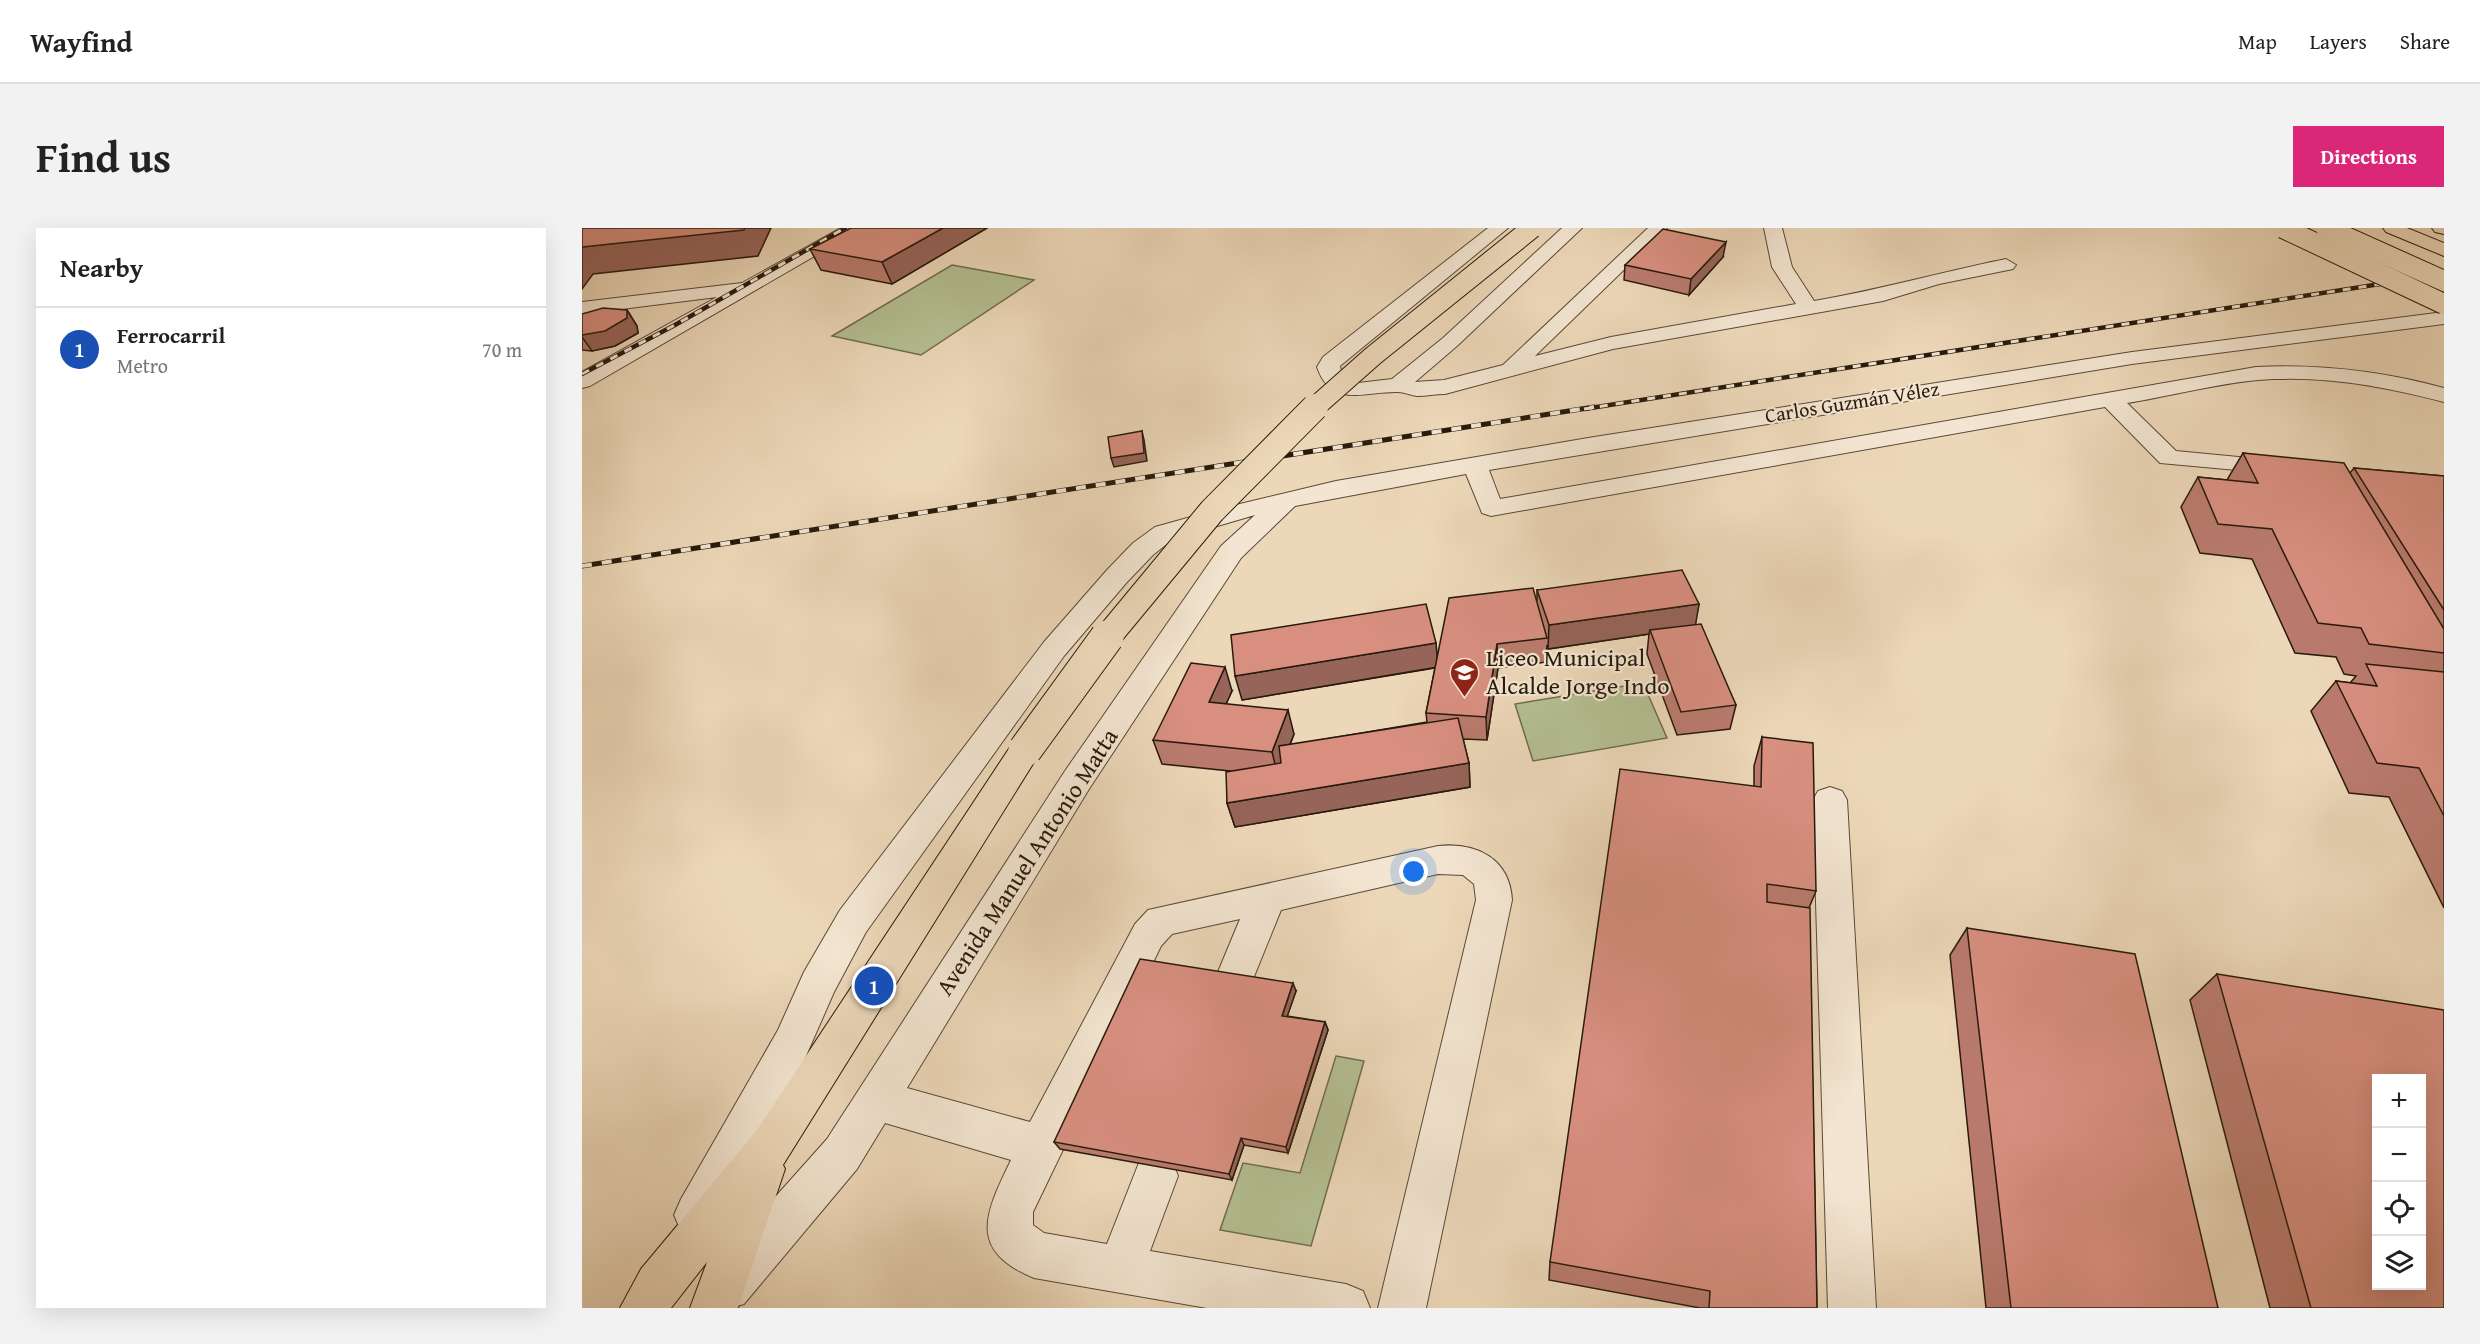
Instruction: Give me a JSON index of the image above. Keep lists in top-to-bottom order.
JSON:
{
  "streets": {
    "main road": ["Avenida Manuel Antonio Matta"],
    "street": ["Carlos Guzmán Vélez"]
  },
  "crossings": [
    ["Carlos Guzmán Vélez", "Avenida Manuel Antonio Matta"]
  ],
  "places": {
    "school or university": ["Liceo Municipal Alcalde Jorge Indo"]
  },
  "page": {
    "header": "Wayfind",
    "nav": ["Map", "Layers", "Share"],
    "title": "Find us",
    "buttons": "Directions",
    "heading": "Nearby",
    "list": [
      {
        "mark": "1",
        "name": "Ferrocarril",
        "note": "Metro",
        "value": "70 m"
      }
    ],
    "pins": "1",
    "map_buttons": ["+", "−"]
  }
}
